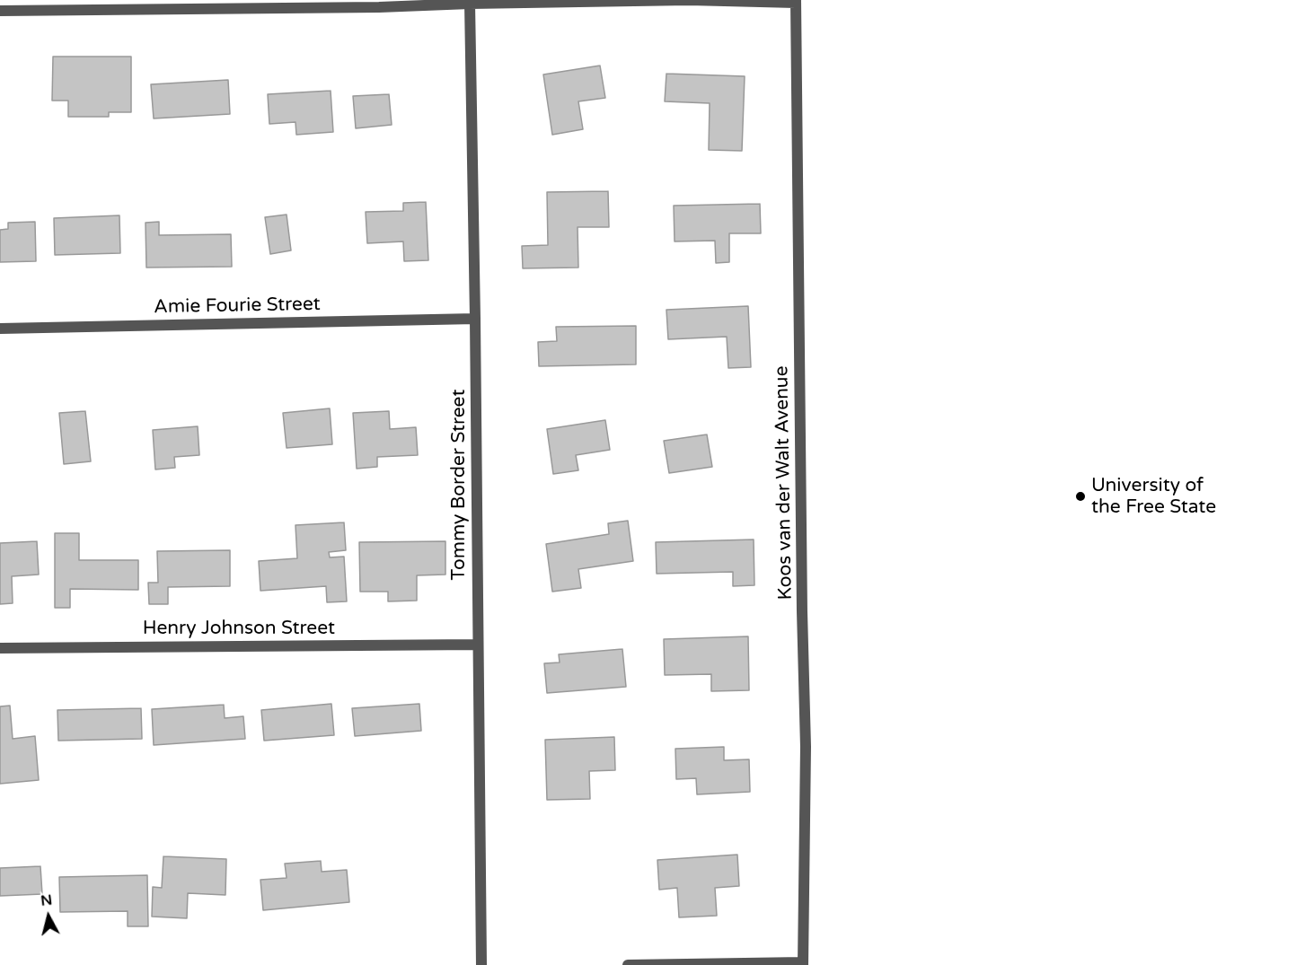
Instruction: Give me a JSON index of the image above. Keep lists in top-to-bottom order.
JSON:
{
  "streets": {
    "street": [
      "Amie Fourie Street",
      "Koos van der Walt Avenue",
      "Tommy Border Street",
      "Henry Johnson Street"
    ]
  },
  "crossings": [
    ["Amie Fourie Street", "Tommy Border Street"],
    ["Tommy Border Street", "Henry Johnson Street"]
  ],
  "places": ["University of the Free State"],
  "north": "top"
}
